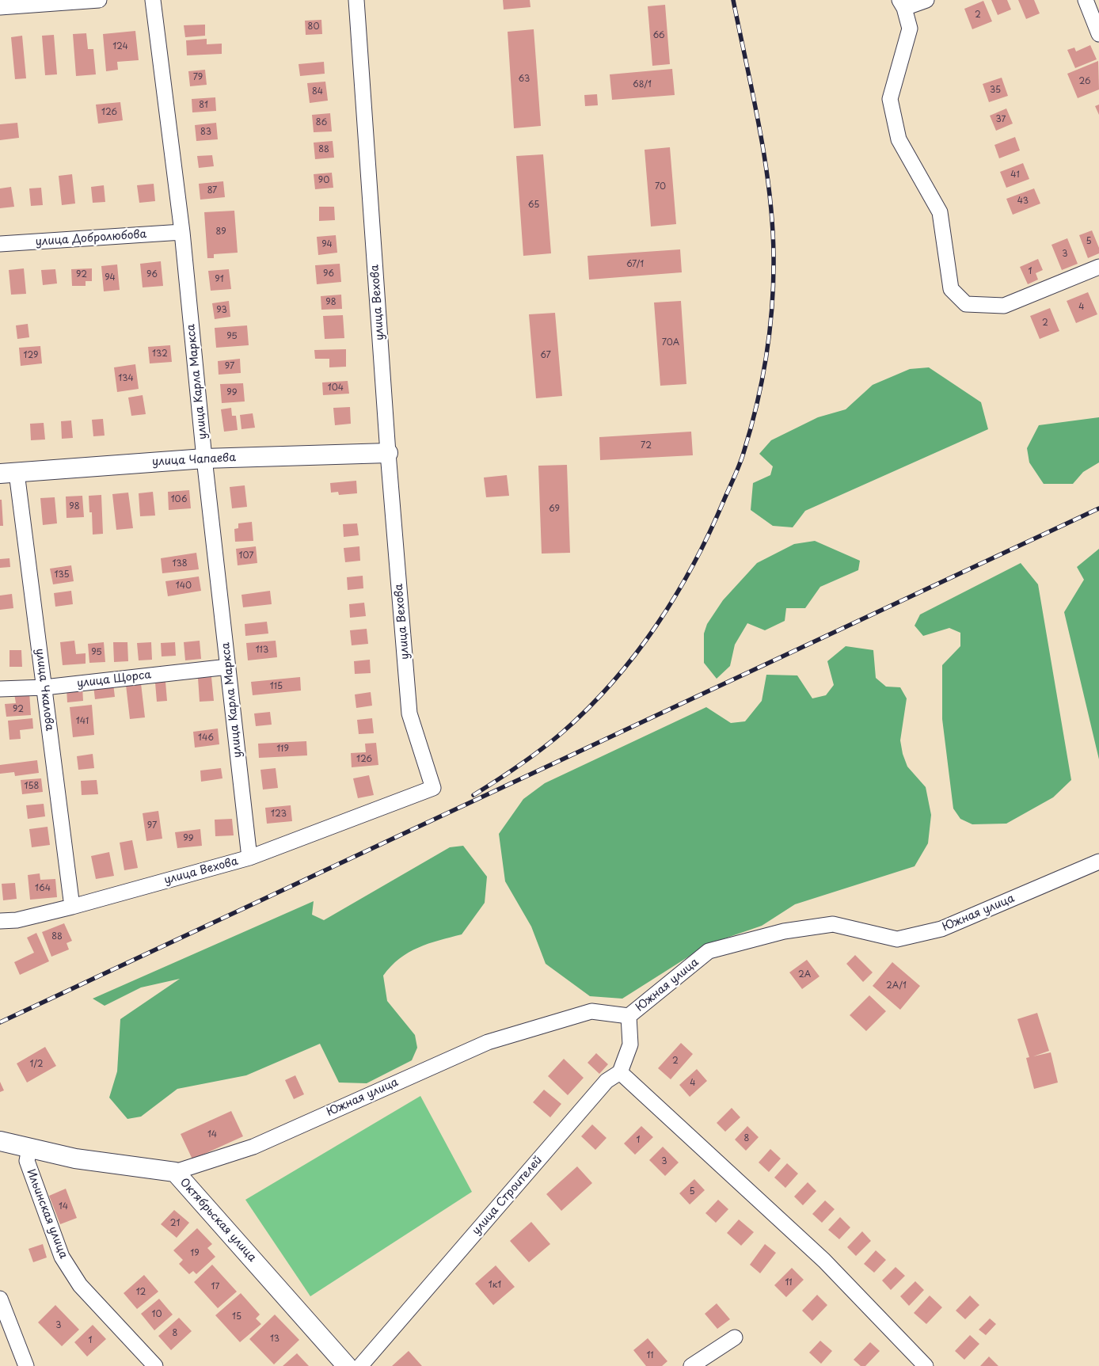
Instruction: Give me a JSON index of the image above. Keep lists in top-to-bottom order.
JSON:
{
  "streets": {
    "street": [
      "улица Добролюбова",
      "улица Вехова",
      "улица Карла Маркса",
      "улица Чапаева",
      "улица Щорса",
      "улица Чкалова",
      "Южная улица",
      "улица Строителей",
      "Ильинская улица",
      "Октябрьская улица"
    ]
  },
  "crossings": [
    ["улица Добролюбова", "улица Карла Маркса"],
    ["улица Вехова", "улица Карла Маркса"],
    ["улица Вехова", "улица Чапаева"],
    ["улица Вехова", "улица Чкалова"],
    ["улица Карла Маркса", "улица Чапаева"],
    ["улица Карла Маркса", "улица Щорса"],
    ["улица Чапаева", "улица Чкалова"],
    ["улица Щорса", "улица Чкалова"],
    ["Южная улица", "Октябрьская улица"],
    ["Ильинская улица", "Октябрьская улица"]
  ],
  "house_numbers": [
    "2",
    "80",
    "66",
    "124",
    "79",
    "63",
    "26",
    "68/1",
    "35",
    "84",
    "81",
    "126",
    "37",
    "86",
    "83",
    "88",
    "41",
    "90",
    "70",
    "87",
    "43",
    "65",
    "89",
    "5",
    "94",
    "3",
    "67/1",
    "1",
    "96",
    "92",
    "96",
    "94",
    "91",
    "98",
    "4",
    "93",
    "2",
    "95",
    "70А",
    "132",
    "129",
    "67",
    "97",
    "134",
    "104",
    "99",
    "72",
    "106",
    "98",
    "69",
    "107",
    "138",
    "135",
    "140",
    "113",
    "95",
    "115",
    "92",
    "141",
    "146",
    "119",
    "126",
    "158",
    "123",
    "97",
    "99",
    "164",
    "88",
    "2A",
    "2А/1",
    "2",
    "1/2",
    "4",
    "14",
    "8",
    "1",
    "3",
    "5",
    "14",
    "21",
    "19",
    "11",
    "1к1",
    "17",
    "12",
    "10",
    "15",
    "3",
    "8",
    "13",
    "1",
    "11"
  ]
}
